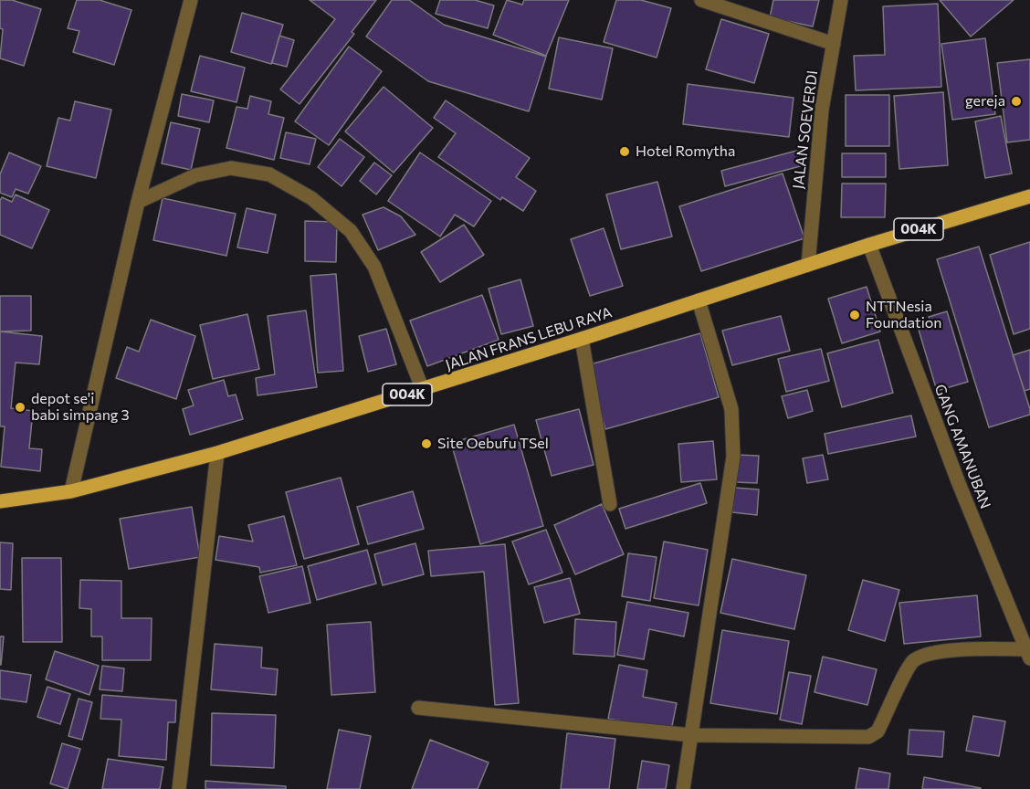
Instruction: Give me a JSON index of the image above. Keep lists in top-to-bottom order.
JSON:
{
  "streets": {
    "main road": ["004K", "JALAN FRANS LEBU RAYA"],
    "street": ["JALAN SOEVERDI", "GANG AMANUBAN"]
  },
  "crossings": [
    ["JALAN SOEVERDI", "JALAN FRANS LEBU RAYA"],
    ["JALAN FRANS LEBU RAYA", "GANG AMANUBAN"]
  ],
  "places": [
    "gereja",
    "Hotel Romytha",
    "NTTNesia Foundation",
    "depot se'i babi simpang 3",
    "Site Oebufu TSel"
  ]
}
